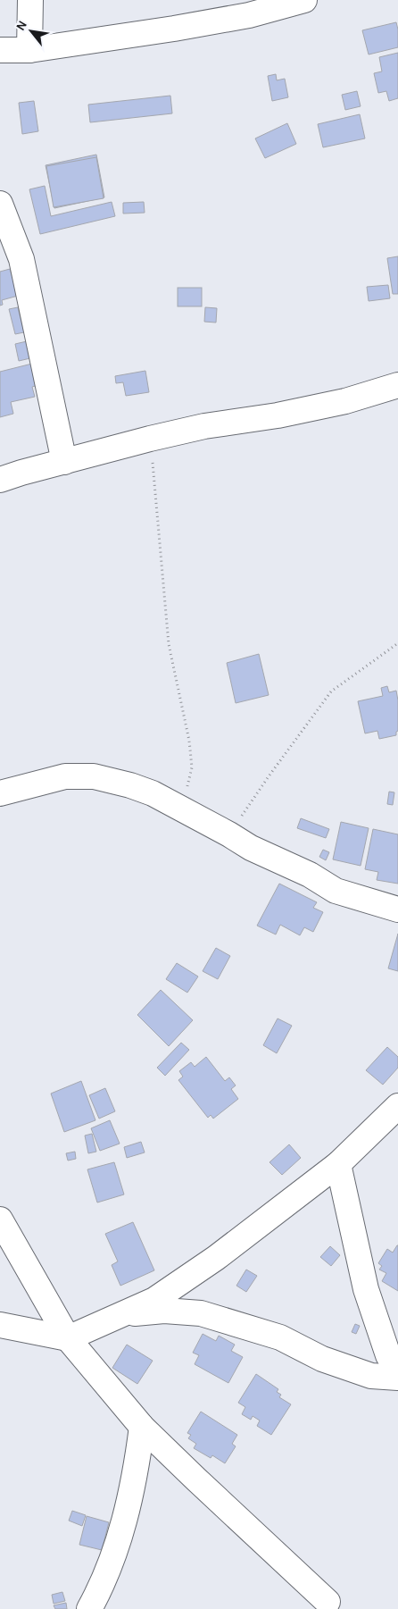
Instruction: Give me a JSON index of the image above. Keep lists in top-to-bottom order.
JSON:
{
  "north": "top left"
}
